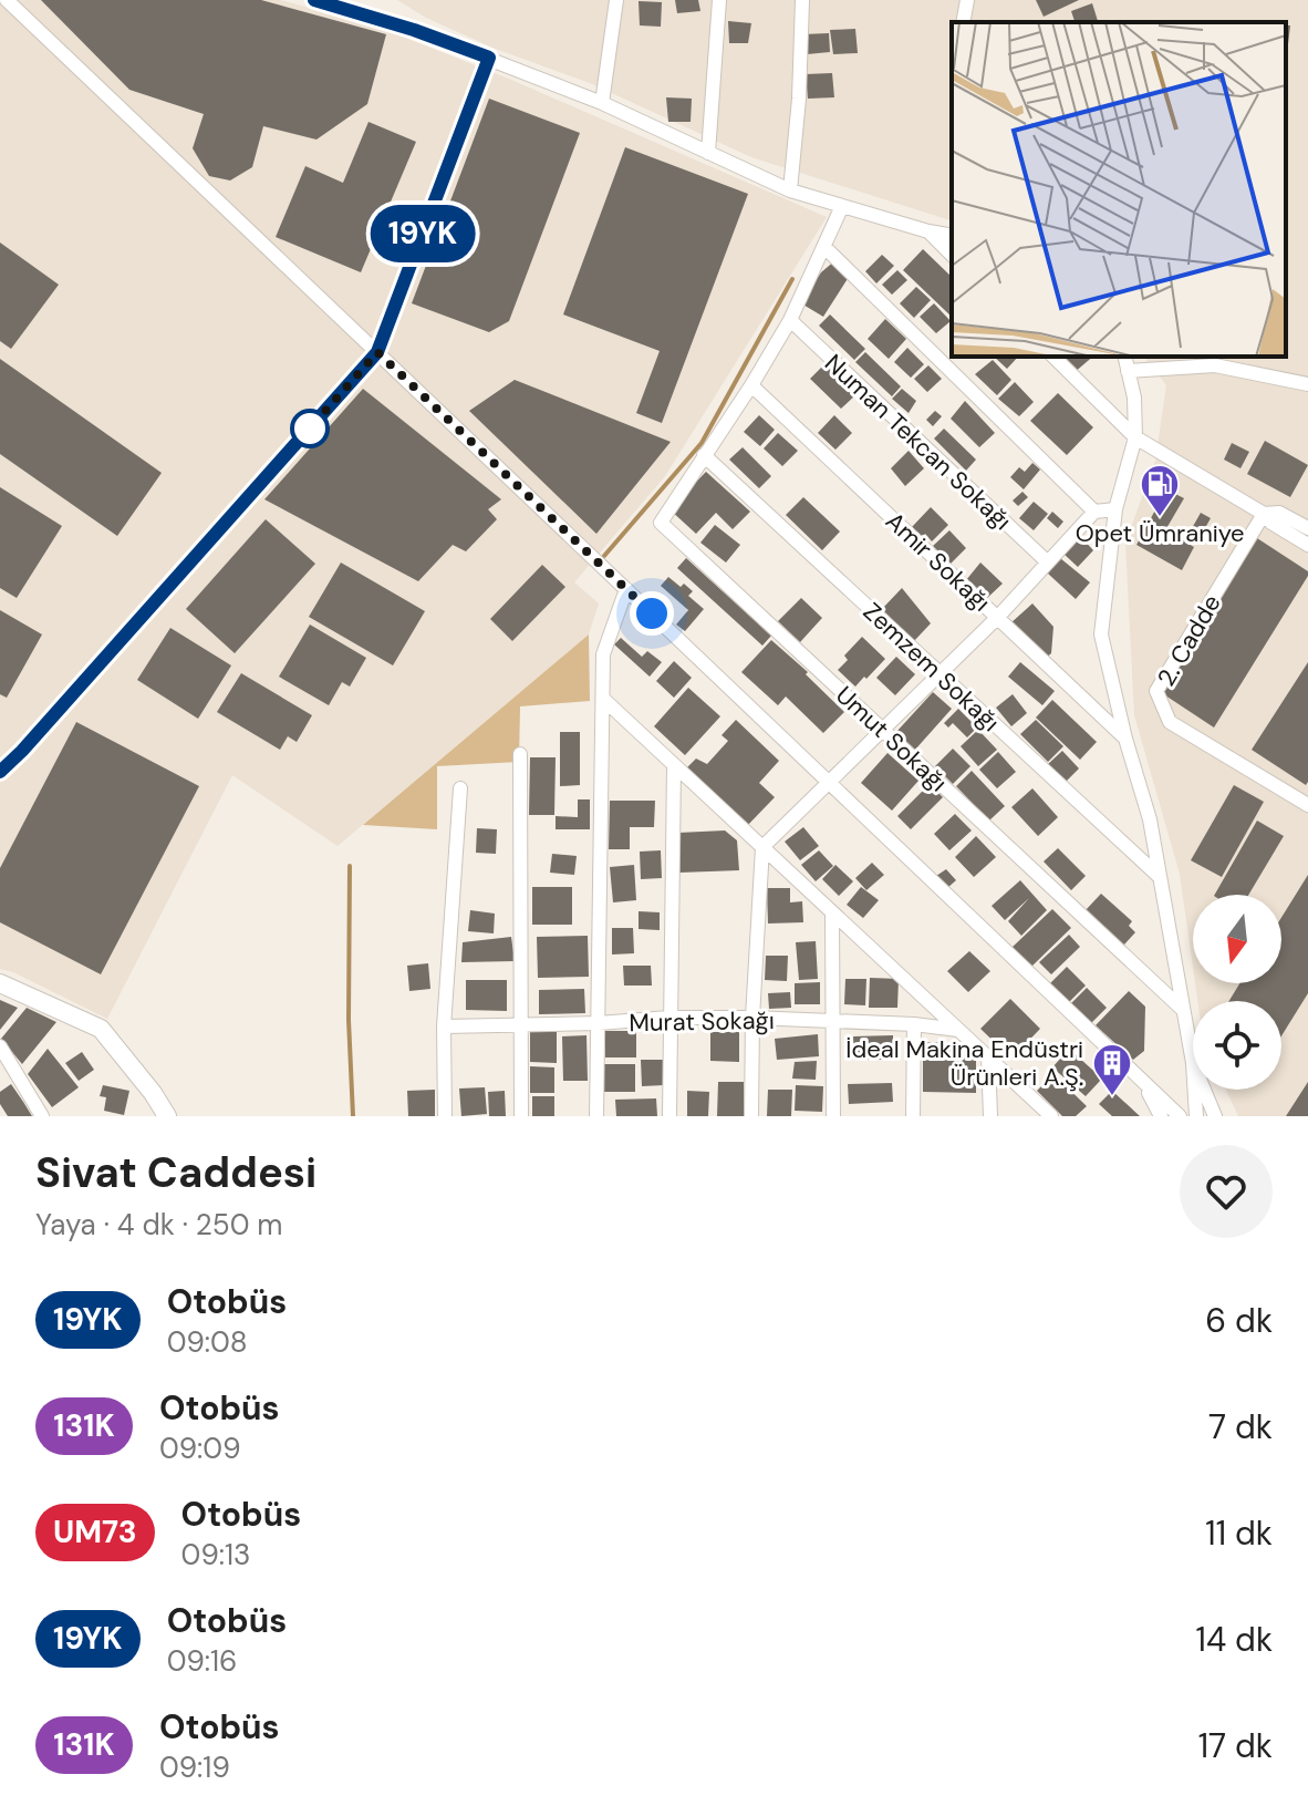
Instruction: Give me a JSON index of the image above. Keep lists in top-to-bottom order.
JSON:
{
  "streets": {
    "street": [
      "Numan Tekcan Sokağı",
      "Amir Sokağı",
      "2. Cadde",
      "Zemzem Sokağı",
      "Umut Sokağı",
      "Murat Sokağı"
    ]
  },
  "crossings": [
    ["Zemzem Sokağı", "Umut Sokağı"]
  ],
  "places": {
    "fuel station": ["Opet Ümraniye"],
    "building": ["İdeal Makina Endüstri Ürünleri A.Ş."]
  },
  "lines": ["bus line 19YK"],
  "north": "bottom",
  "page": {
    "on_map": "19YK",
    "heading": ["Sivat Caddesi", "Yaya · 4 dk · 250 m"],
    "list": [
      {
        "mark": "19YK",
        "name": "Otobüs",
        "note": "09:08",
        "value": "6 dk"
      },
      {
        "mark": "131K",
        "name": "Otobüs",
        "note": "09:09",
        "value": "7 dk"
      },
      {
        "mark": "UM73",
        "name": "Otobüs",
        "note": "09:13",
        "value": "11 dk"
      },
      {
        "mark": "19YK",
        "name": "Otobüs",
        "note": "09:16",
        "value": "14 dk"
      },
      {
        "mark": "131K",
        "name": "Otobüs",
        "note": "09:19",
        "value": "17 dk"
      }
    ]
  }
}
